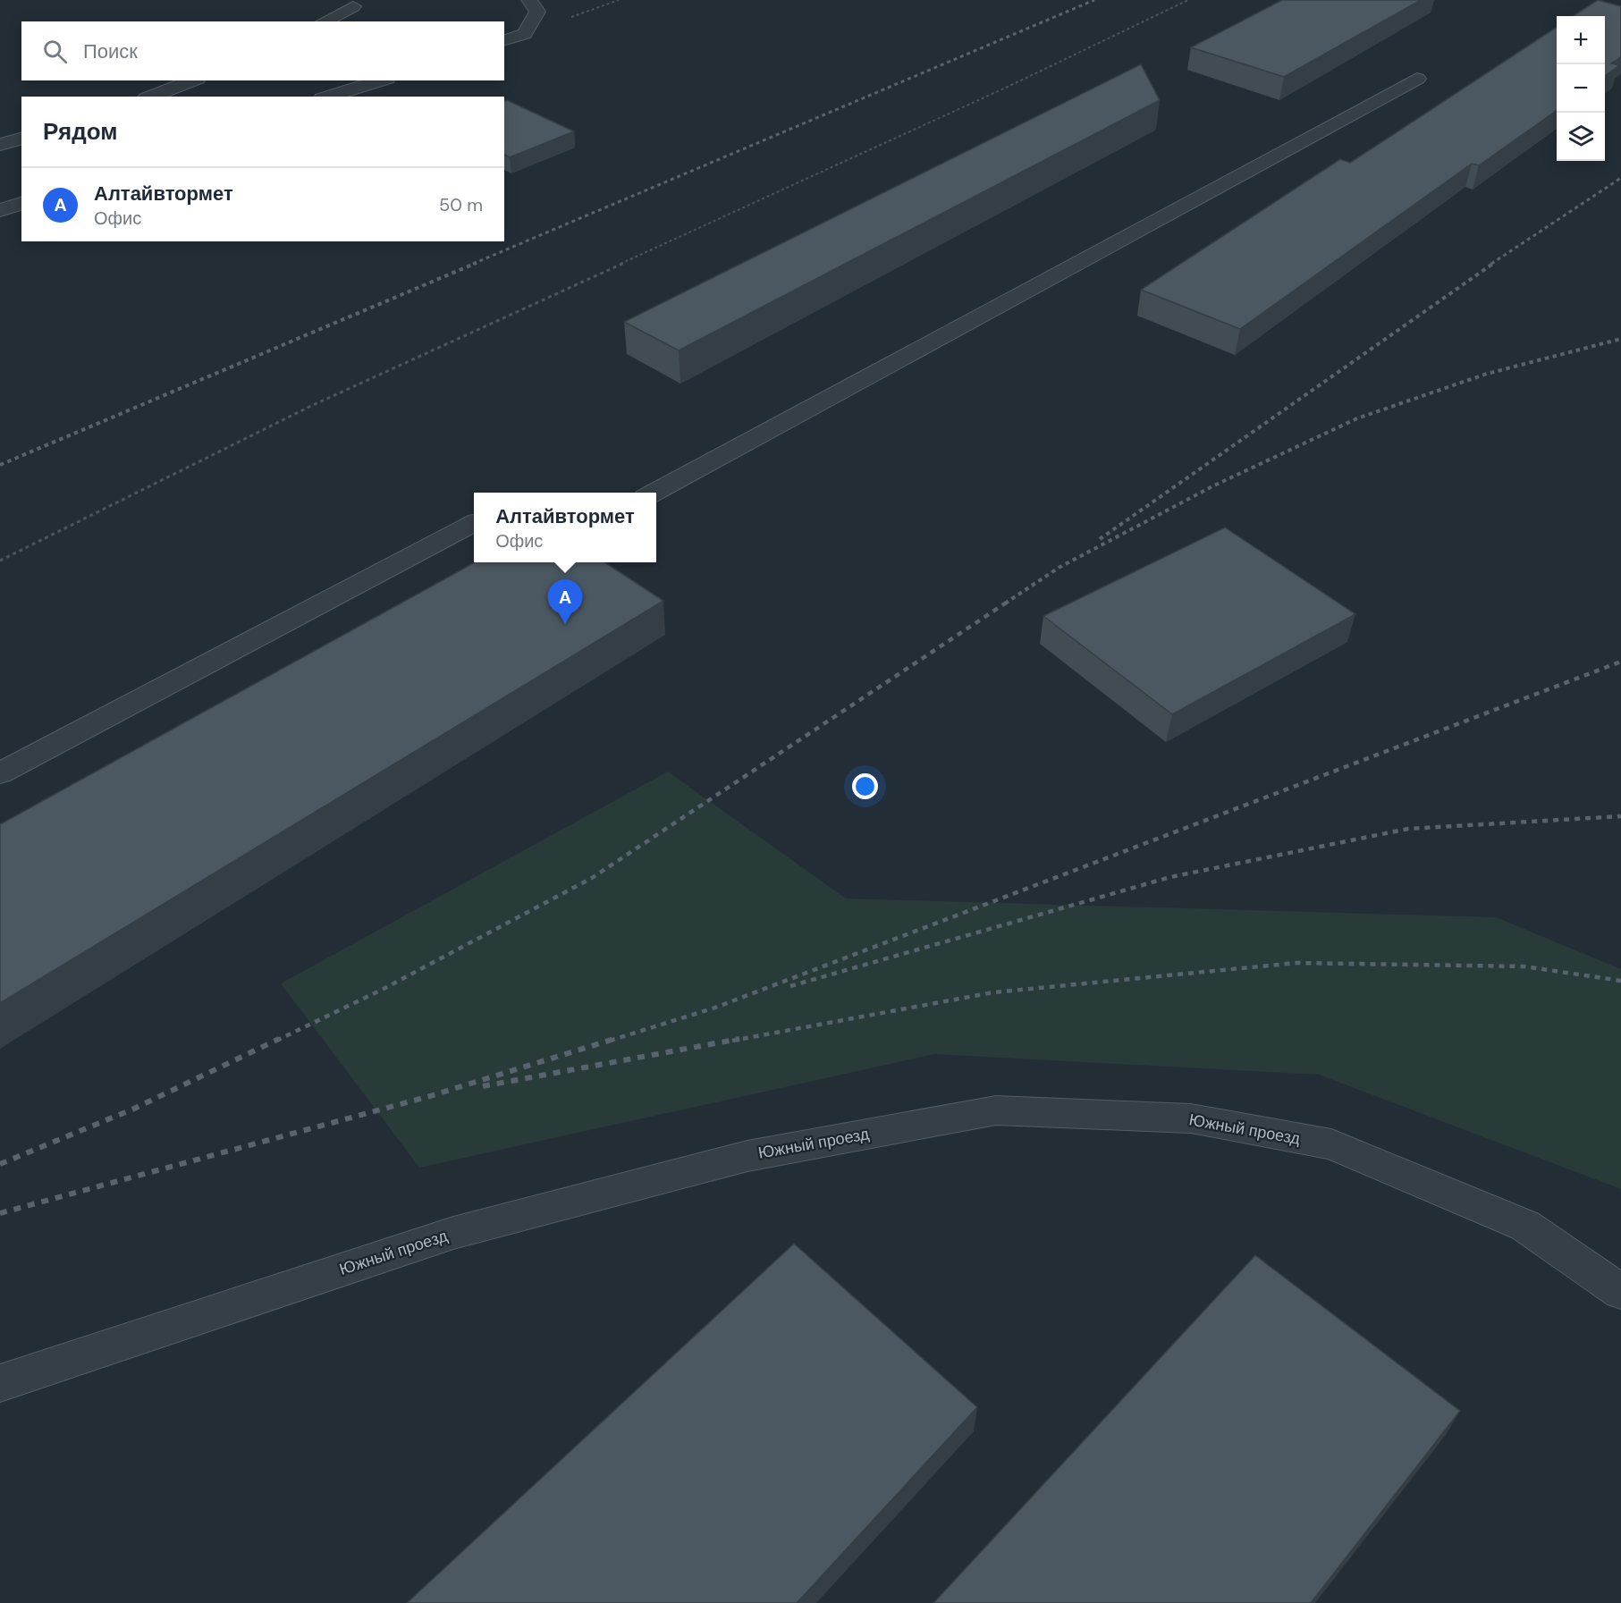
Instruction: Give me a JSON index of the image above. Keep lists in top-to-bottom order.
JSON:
{
  "streets": {
    "street": ["Южный проезд"]
  },
  "page": {
    "map_buttons": ["+", "−"],
    "search": "Поиск",
    "heading": "Рядом",
    "list": [
      {
        "mark": "A",
        "name": "Алтайвтормет",
        "note": "Офис",
        "value": "50 m"
      }
    ],
    "popup": ["Алтайвтормет", "Офис"],
    "pins": "A"
  }
}
